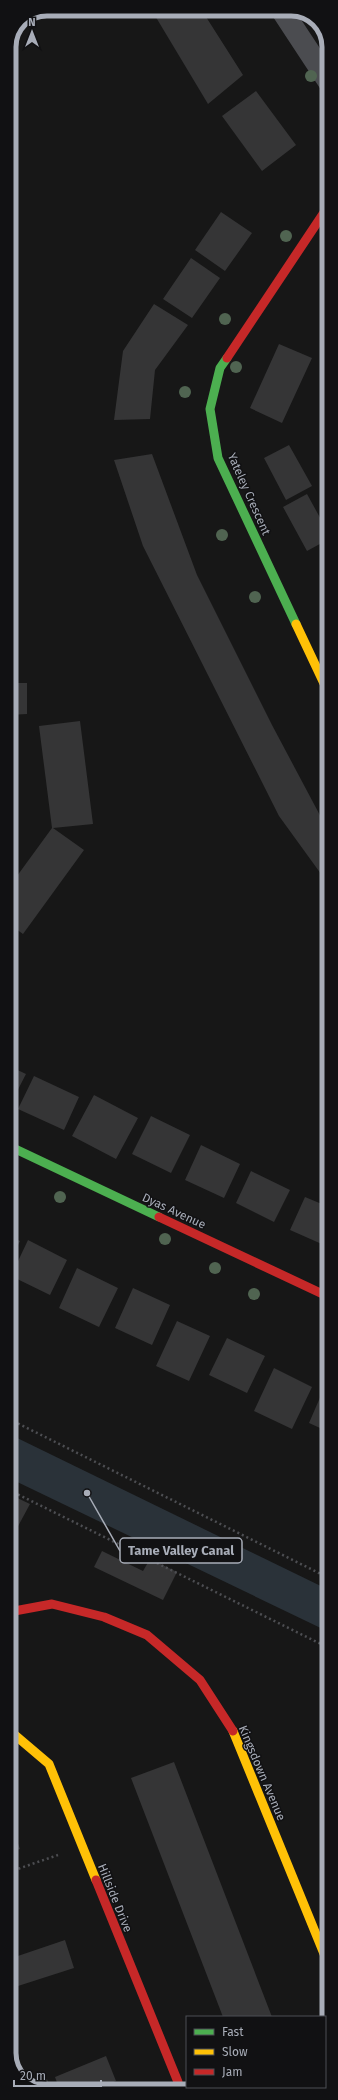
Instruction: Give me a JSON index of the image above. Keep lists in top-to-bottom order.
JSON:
{
  "streets": {
    "street": [
      "Yateley Crescent",
      "Dyas Avenue",
      "Kingsdown Avenue",
      "Hillside Drive"
    ]
  },
  "places": ["Tame Valley Canal"],
  "legend": ["Fast", "Slow", "Jam"],
  "scale_bar": "20 m",
  "north": "top"
}
